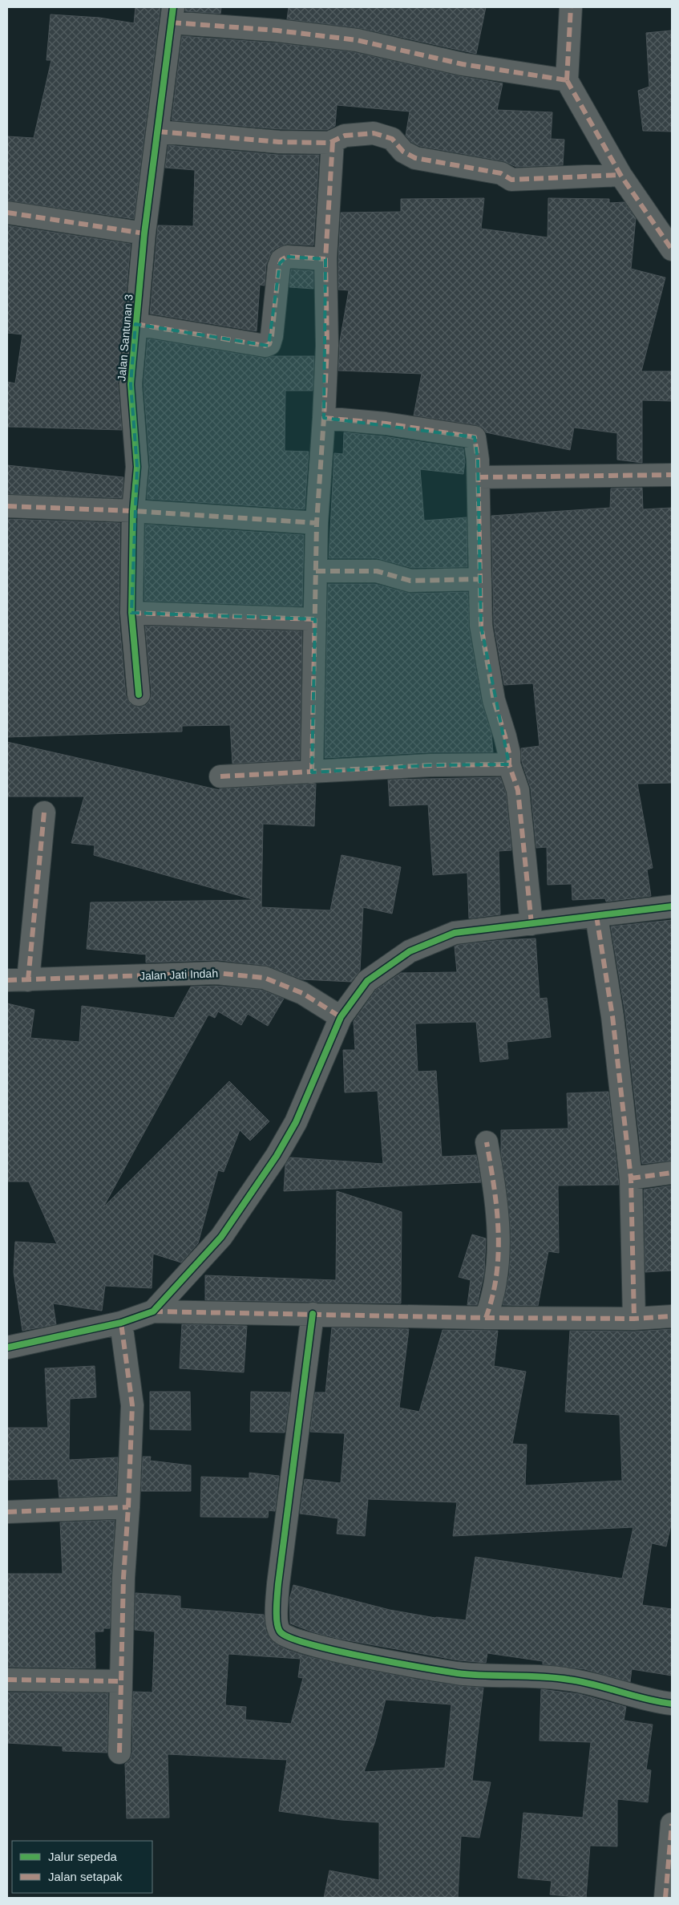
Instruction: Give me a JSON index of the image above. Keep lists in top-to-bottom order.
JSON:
{
  "streets": {
    "street": ["Jalan Santunan 3", "Jalan Jati Indah"]
  },
  "legend": ["Jalur sepeda", "Jalan setapak"]
}
